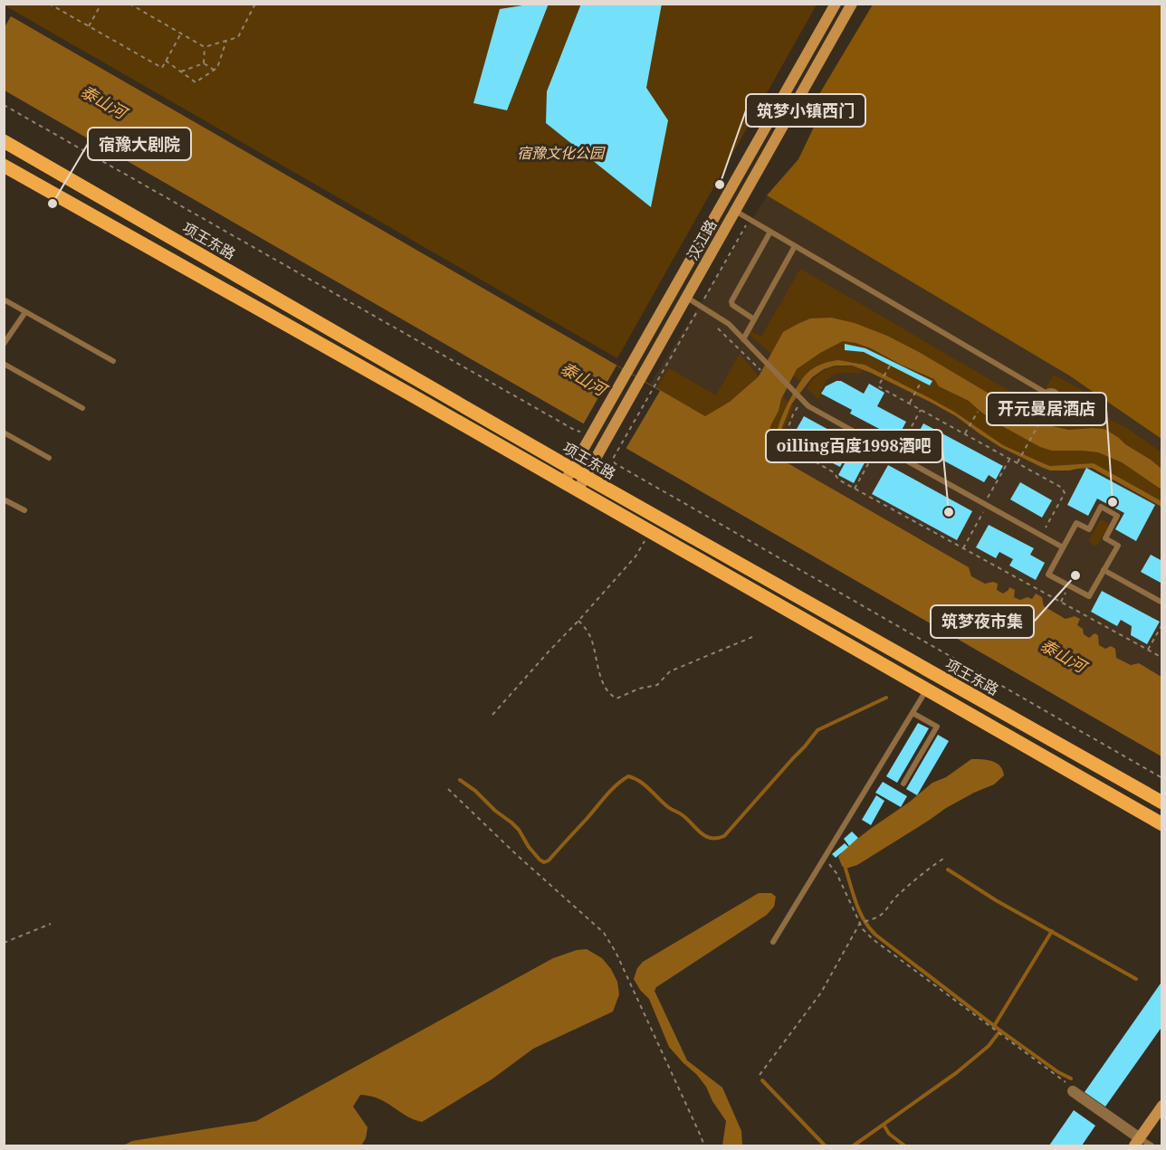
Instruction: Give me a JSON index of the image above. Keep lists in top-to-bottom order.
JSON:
{
  "streets": {
    "main road": ["项王东路"],
    "street": ["汉江路"]
  },
  "crossings": [
    ["汉江路", "项王东路"]
  ],
  "water": ["泰山河"],
  "parks": ["宿豫文化公园"],
  "places": [
    "筑梦小镇西门",
    "宿豫大剧院",
    "开元曼居酒店",
    "oilling百度1998酒吧",
    "筑梦夜市集"
  ]
}
